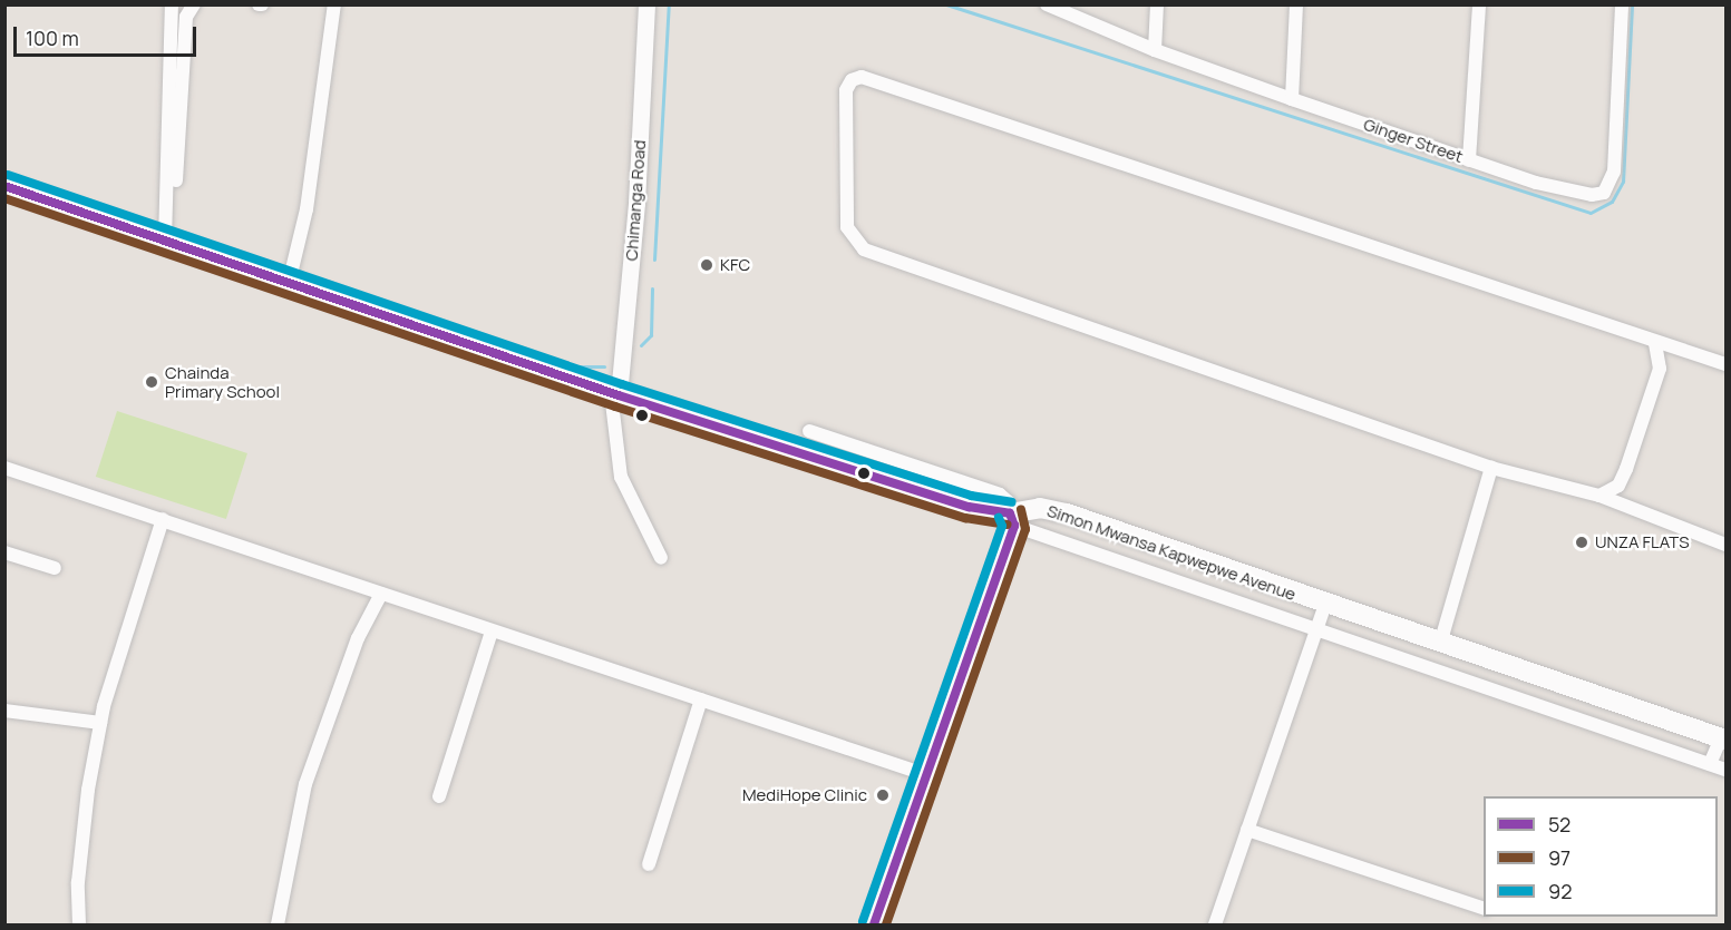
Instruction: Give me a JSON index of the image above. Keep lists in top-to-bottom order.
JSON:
{
  "streets": {
    "main road": ["Simon Mwansa Kapwepwe Avenue"],
    "street": ["Ginger Street", "Chimanga Road"]
  },
  "crossings": [
    ["Chimanga Road", "Simon Mwansa Kapwepwe Avenue"]
  ],
  "places": [
    "KFC",
    "Chainda Primary School",
    "UNZA FLATS",
    "MediHope Clinic"
  ],
  "lines": ["transit line 92", "transit line 52", "transit line 97"],
  "legend": ["52", "97", "92"],
  "scale_bar": "100 m"
}
